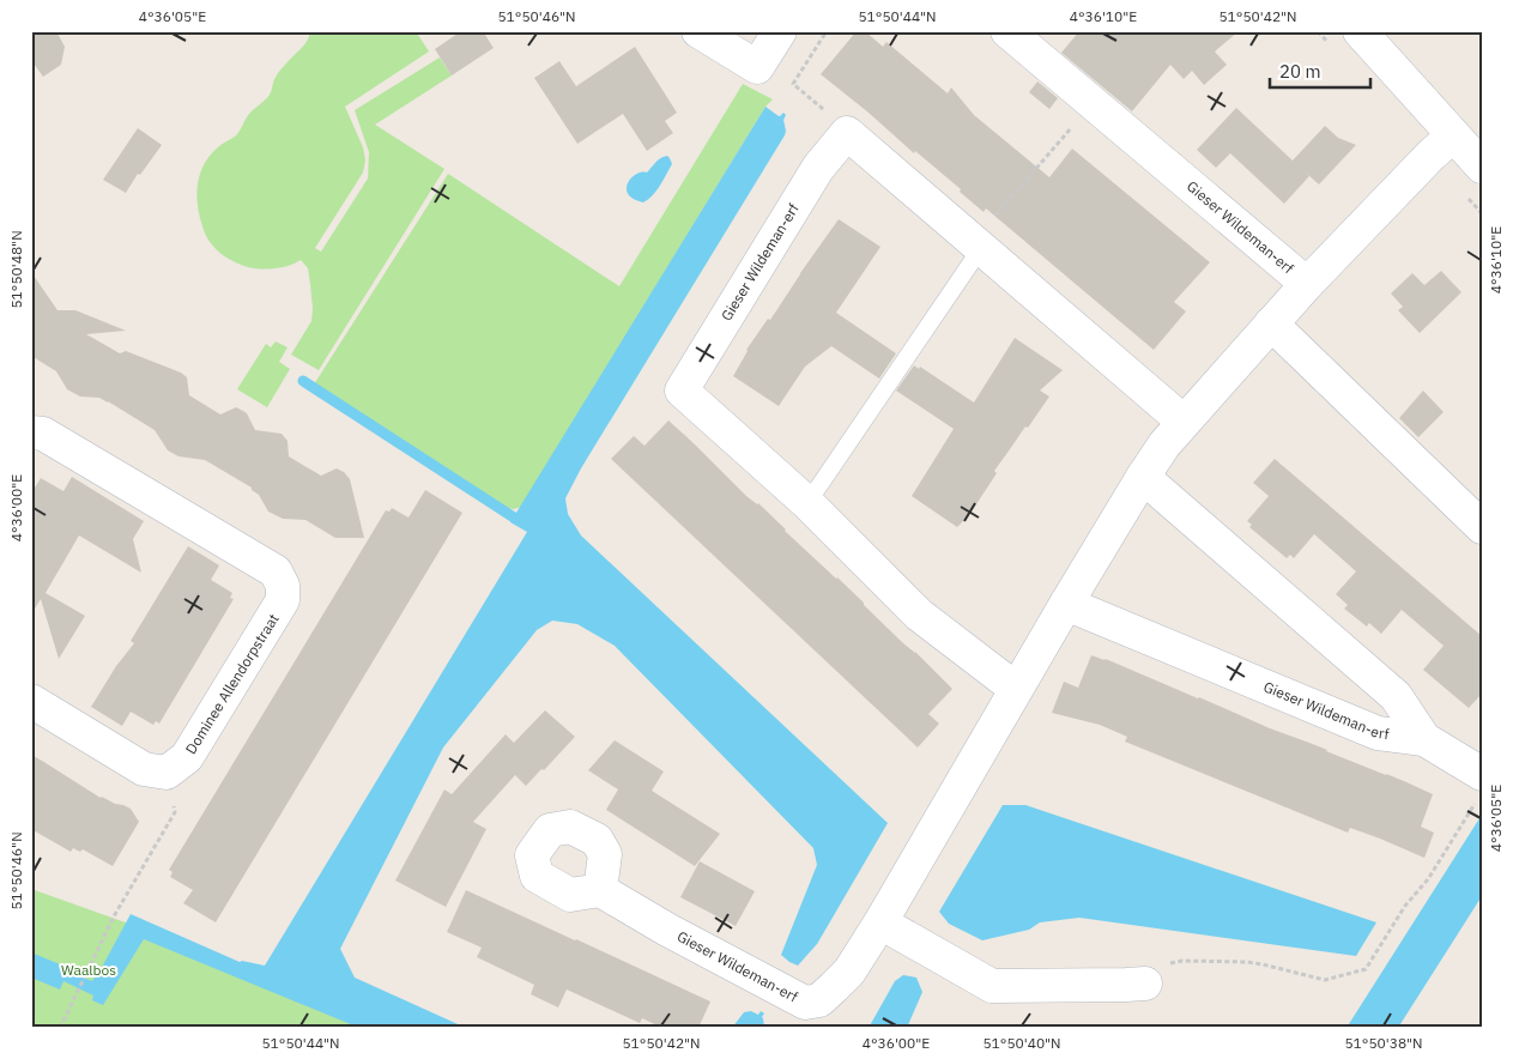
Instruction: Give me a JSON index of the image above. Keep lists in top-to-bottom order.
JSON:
{
  "streets": {
    "street": ["Gieser Wildeman-erf", "Dominee Allendorpstraat"]
  },
  "parks": ["Waalbos"],
  "scale_bar": "20 m",
  "coordinates": [
    "4°36'05\"E",
    "51°50'46\"N",
    "51°50'44\"N",
    "4°36'10\"E",
    "51°50'42\"N",
    "51°50'48\"N",
    "4°36'00\"E",
    "51°50'40\"N",
    "51°50'38\"N"
  ]
}
